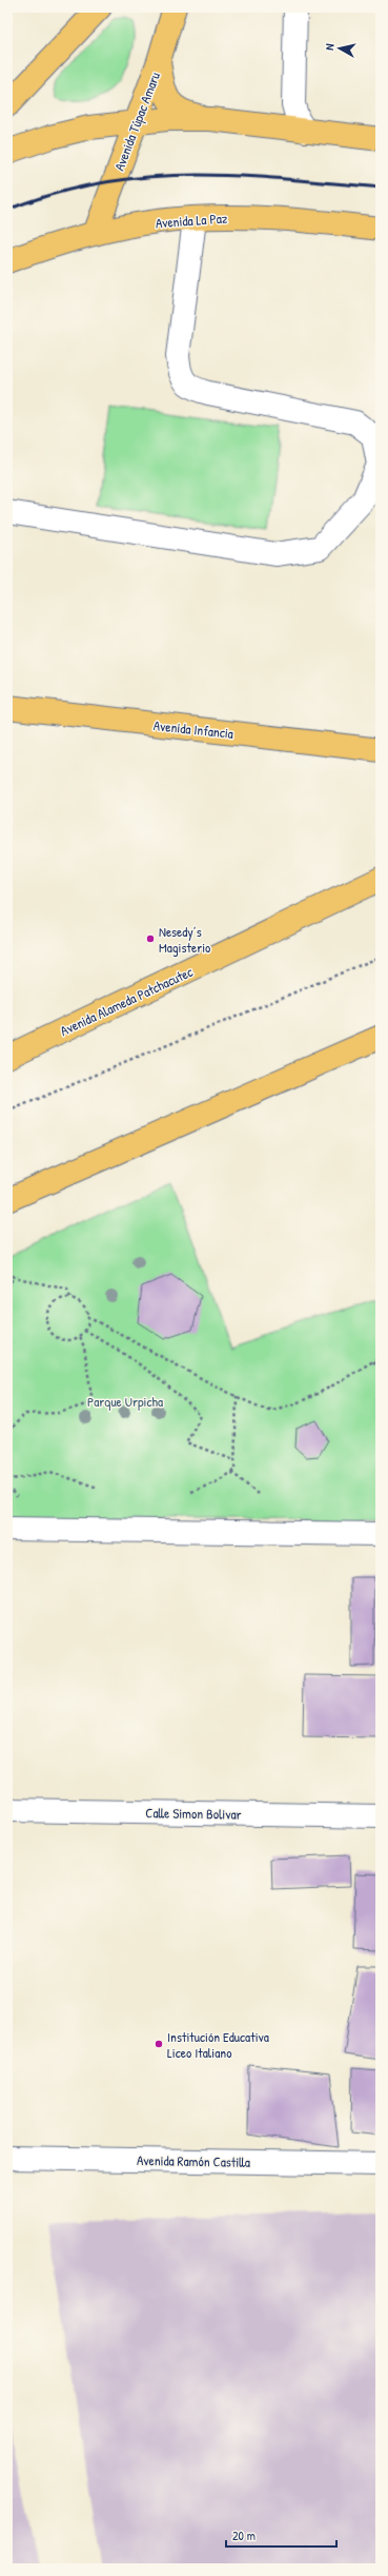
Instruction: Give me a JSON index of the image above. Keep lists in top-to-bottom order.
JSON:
{
  "streets": {
    "main road": [
      "Avenida Túpac Amaru",
      "Avenida La Paz",
      "Avenida Infancia",
      "Avenida Alameda Patchacutec"
    ],
    "street": ["Calle Simon Bolivar", "Avenida Ramón Castilla"]
  },
  "crossings": [
    ["Avenida Túpac Amaru", "Avenida La Paz"]
  ],
  "parks": ["Parque Urpicha"],
  "places": ["Nesedy’s Magisterio", "Institución Educativa Liceo Italiano"],
  "scale_bar": "20 m",
  "north": "left"
}
